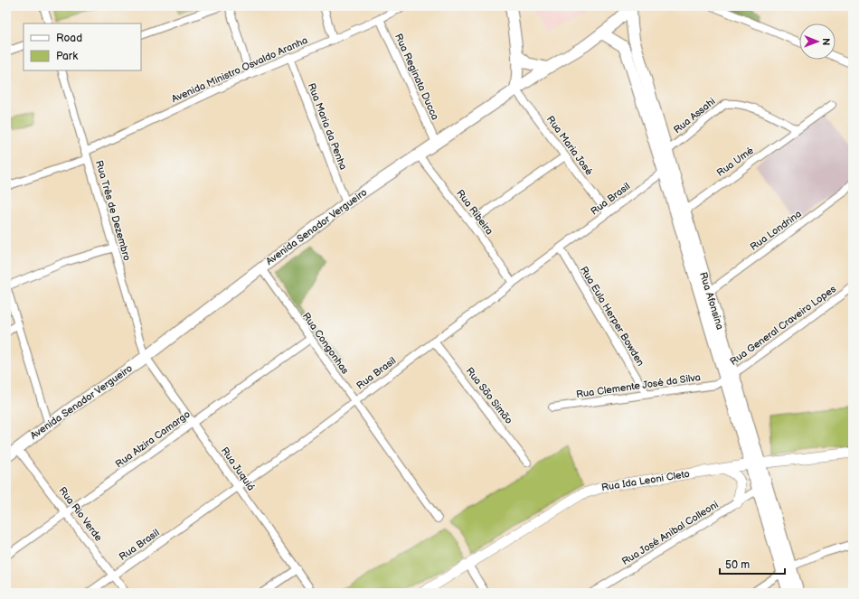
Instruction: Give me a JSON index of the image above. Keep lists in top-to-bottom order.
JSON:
{
  "streets": {
    "main road": ["Avenida Senador Vergueiro", "Rua Afonsina"],
    "street": [
      "Avenida Ministro Osvaldo Aranha",
      "Rua Reginata Ducca",
      "Rua Assahi",
      "Rua Maria da Penha",
      "Rua Maria José",
      "Rua Umé",
      "Rua Brasil",
      "Rua Três de Dezembro",
      "Rua Ribeira",
      "Rua Londrina",
      "Rua Eula Herper Bowden",
      "Rua General Craveiro Lopes",
      "Rua Congonhas",
      "Rua Clemente José da Silva",
      "Rua São Simão",
      "Rua Alzira Camargo",
      "Rua Juquiá",
      "Rua Ida Leoni Cleto",
      "Rua Rio Verde",
      "Rua José Anibal Colleoni"
    ]
  },
  "crossings": [
    ["Avenida Ministro Osvaldo Aranha", "Rua Reginata Ducca"],
    ["Avenida Ministro Osvaldo Aranha", "Rua Maria da Penha"],
    ["Avenida Ministro Osvaldo Aranha", "Rua Três de Dezembro"],
    ["Rua Reginata Ducca", "Avenida Senador Vergueiro"],
    ["Rua Assahi", "Rua Umé"],
    ["Rua Assahi", "Rua Afonsina"],
    ["Rua Maria da Penha", "Avenida Senador Vergueiro"],
    ["Rua Maria José", "Rua Brasil"],
    ["Rua Maria José", "Avenida Senador Vergueiro"],
    ["Rua Umé", "Rua Afonsina"],
    ["Rua Brasil", "Rua Ribeira"],
    ["Rua Brasil", "Rua Afonsina"],
    ["Rua Brasil", "Rua Eula Herper Bowden"],
    ["Rua Brasil", "Rua Congonhas"],
    ["Rua Brasil", "Rua São Simão"],
    ["Rua Brasil", "Rua Juquiá"],
    ["Rua Brasil", "Rua Rio Verde"],
    ["Rua Três de Dezembro", "Avenida Senador Vergueiro"],
    ["Rua Três de Dezembro", "Rua Juquiá"],
    ["Rua Ribeira", "Avenida Senador Vergueiro"],
    ["Avenida Senador Vergueiro", "Rua Afonsina"],
    ["Avenida Senador Vergueiro", "Rua Congonhas"],
    ["Avenida Senador Vergueiro", "Rua Juquiá"],
    ["Avenida Senador Vergueiro", "Rua Rio Verde"],
    ["Rua Londrina", "Rua Afonsina"],
    ["Rua Afonsina", "Rua General Craveiro Lopes"],
    ["Rua Afonsina", "Rua Clemente José da Silva"],
    ["Rua Afonsina", "Rua Ida Leoni Cleto"],
    ["Rua Afonsina", "Rua José Anibal Colleoni"],
    ["Rua Eula Herper Bowden", "Rua Clemente José da Silva"],
    ["Rua General Craveiro Lopes", "Rua Clemente José da Silva"],
    ["Rua Congonhas", "Rua Alzira Camargo"],
    ["Rua Alzira Camargo", "Rua Juquiá"],
    ["Rua Alzira Camargo", "Rua Rio Verde"]
  ],
  "legend": ["Road", "Park"],
  "scale_bar": "50 m",
  "north": "right"
}
